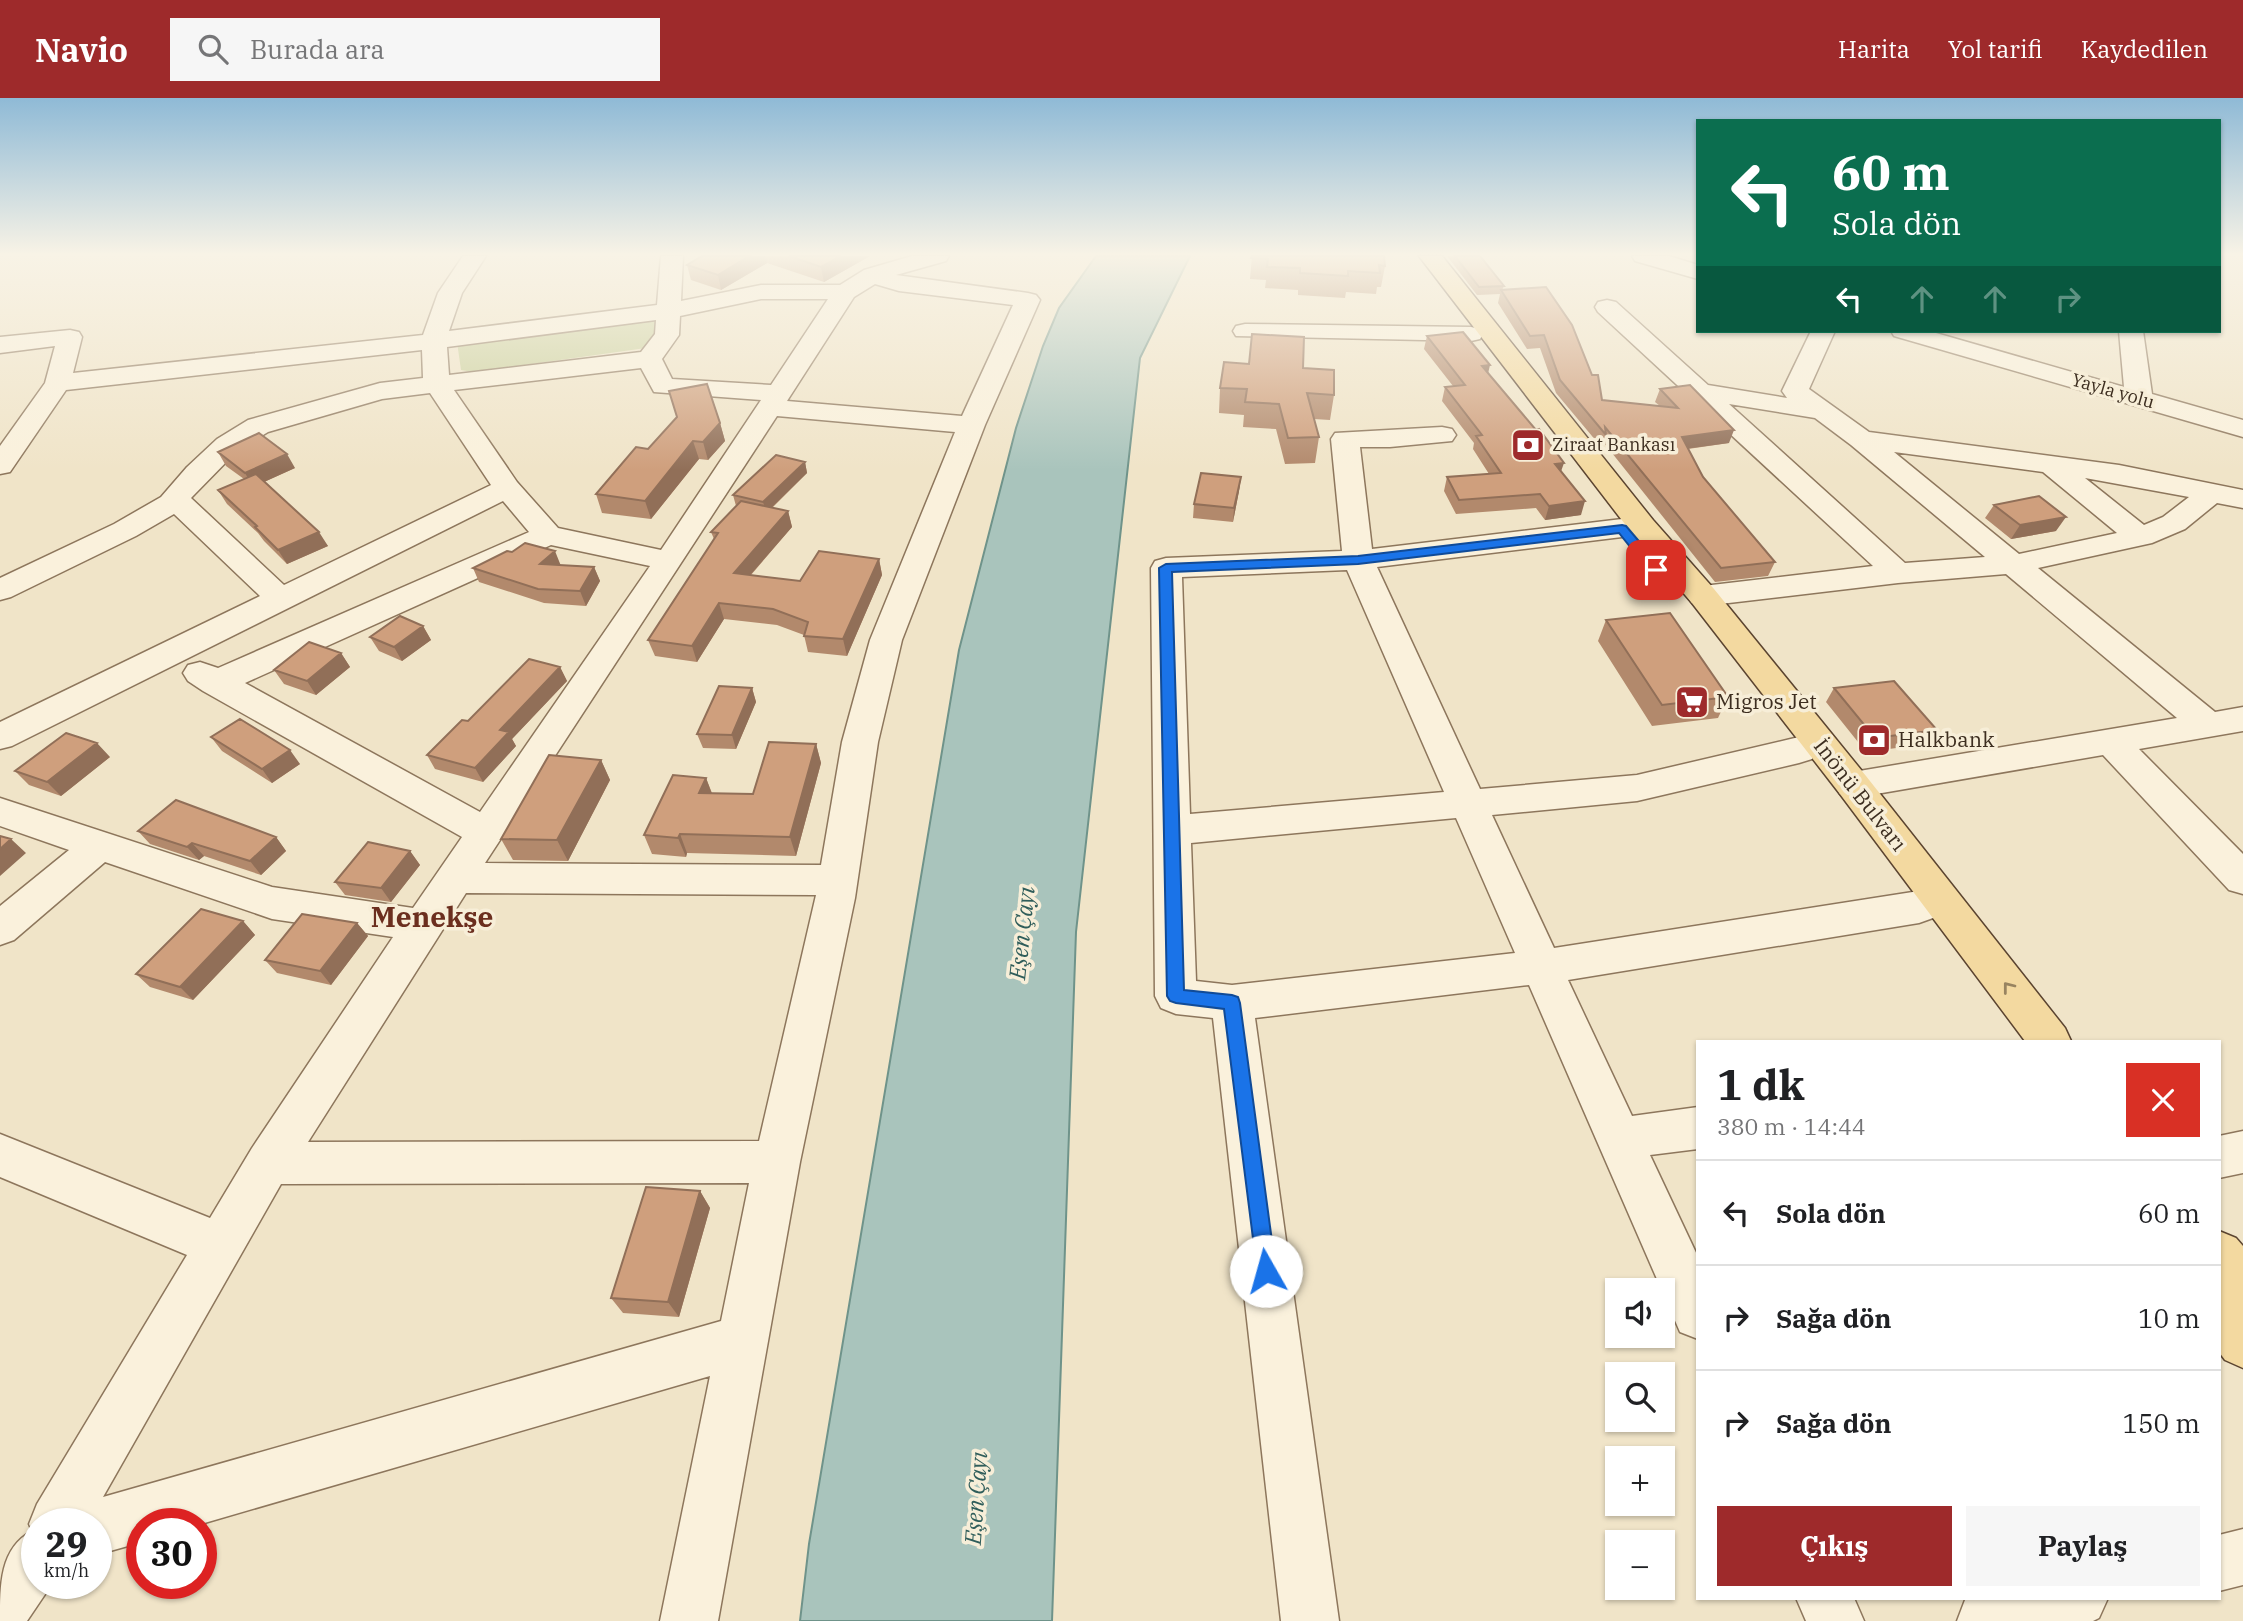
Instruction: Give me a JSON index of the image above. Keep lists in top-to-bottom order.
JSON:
{
  "streets": {
    "main road": ["İnönü Bulvarı"],
    "street": ["Yayla yolu"]
  },
  "districts": ["Menekşe"],
  "water": ["Eşen Çayı"],
  "places": {
    "bank": ["Ziraat Bankası", "Halkbank"],
    "supermarket": ["Migros Jet"]
  },
  "page": {
    "header": "Navio",
    "search": "Burada ara",
    "nav": ["Harita", "Yol tarifi", "Kaydedilen"],
    "turn": ["60 m", "Sola dön"],
    "heading": ["1 dk", "380 m · 14:44"],
    "list": [
      {
        "name": "Sola dön",
        "value": "60 m"
      },
      {
        "name": "Sağa dön",
        "value": "10 m"
      },
      {
        "name": "Sağa dön",
        "value": "150 m"
      }
    ],
    "map_buttons": ["+", "−"],
    "buttons": ["Çıkış", "Paylaş"],
    "speed": "29 km/h",
    "limit": "30"
  }
}
